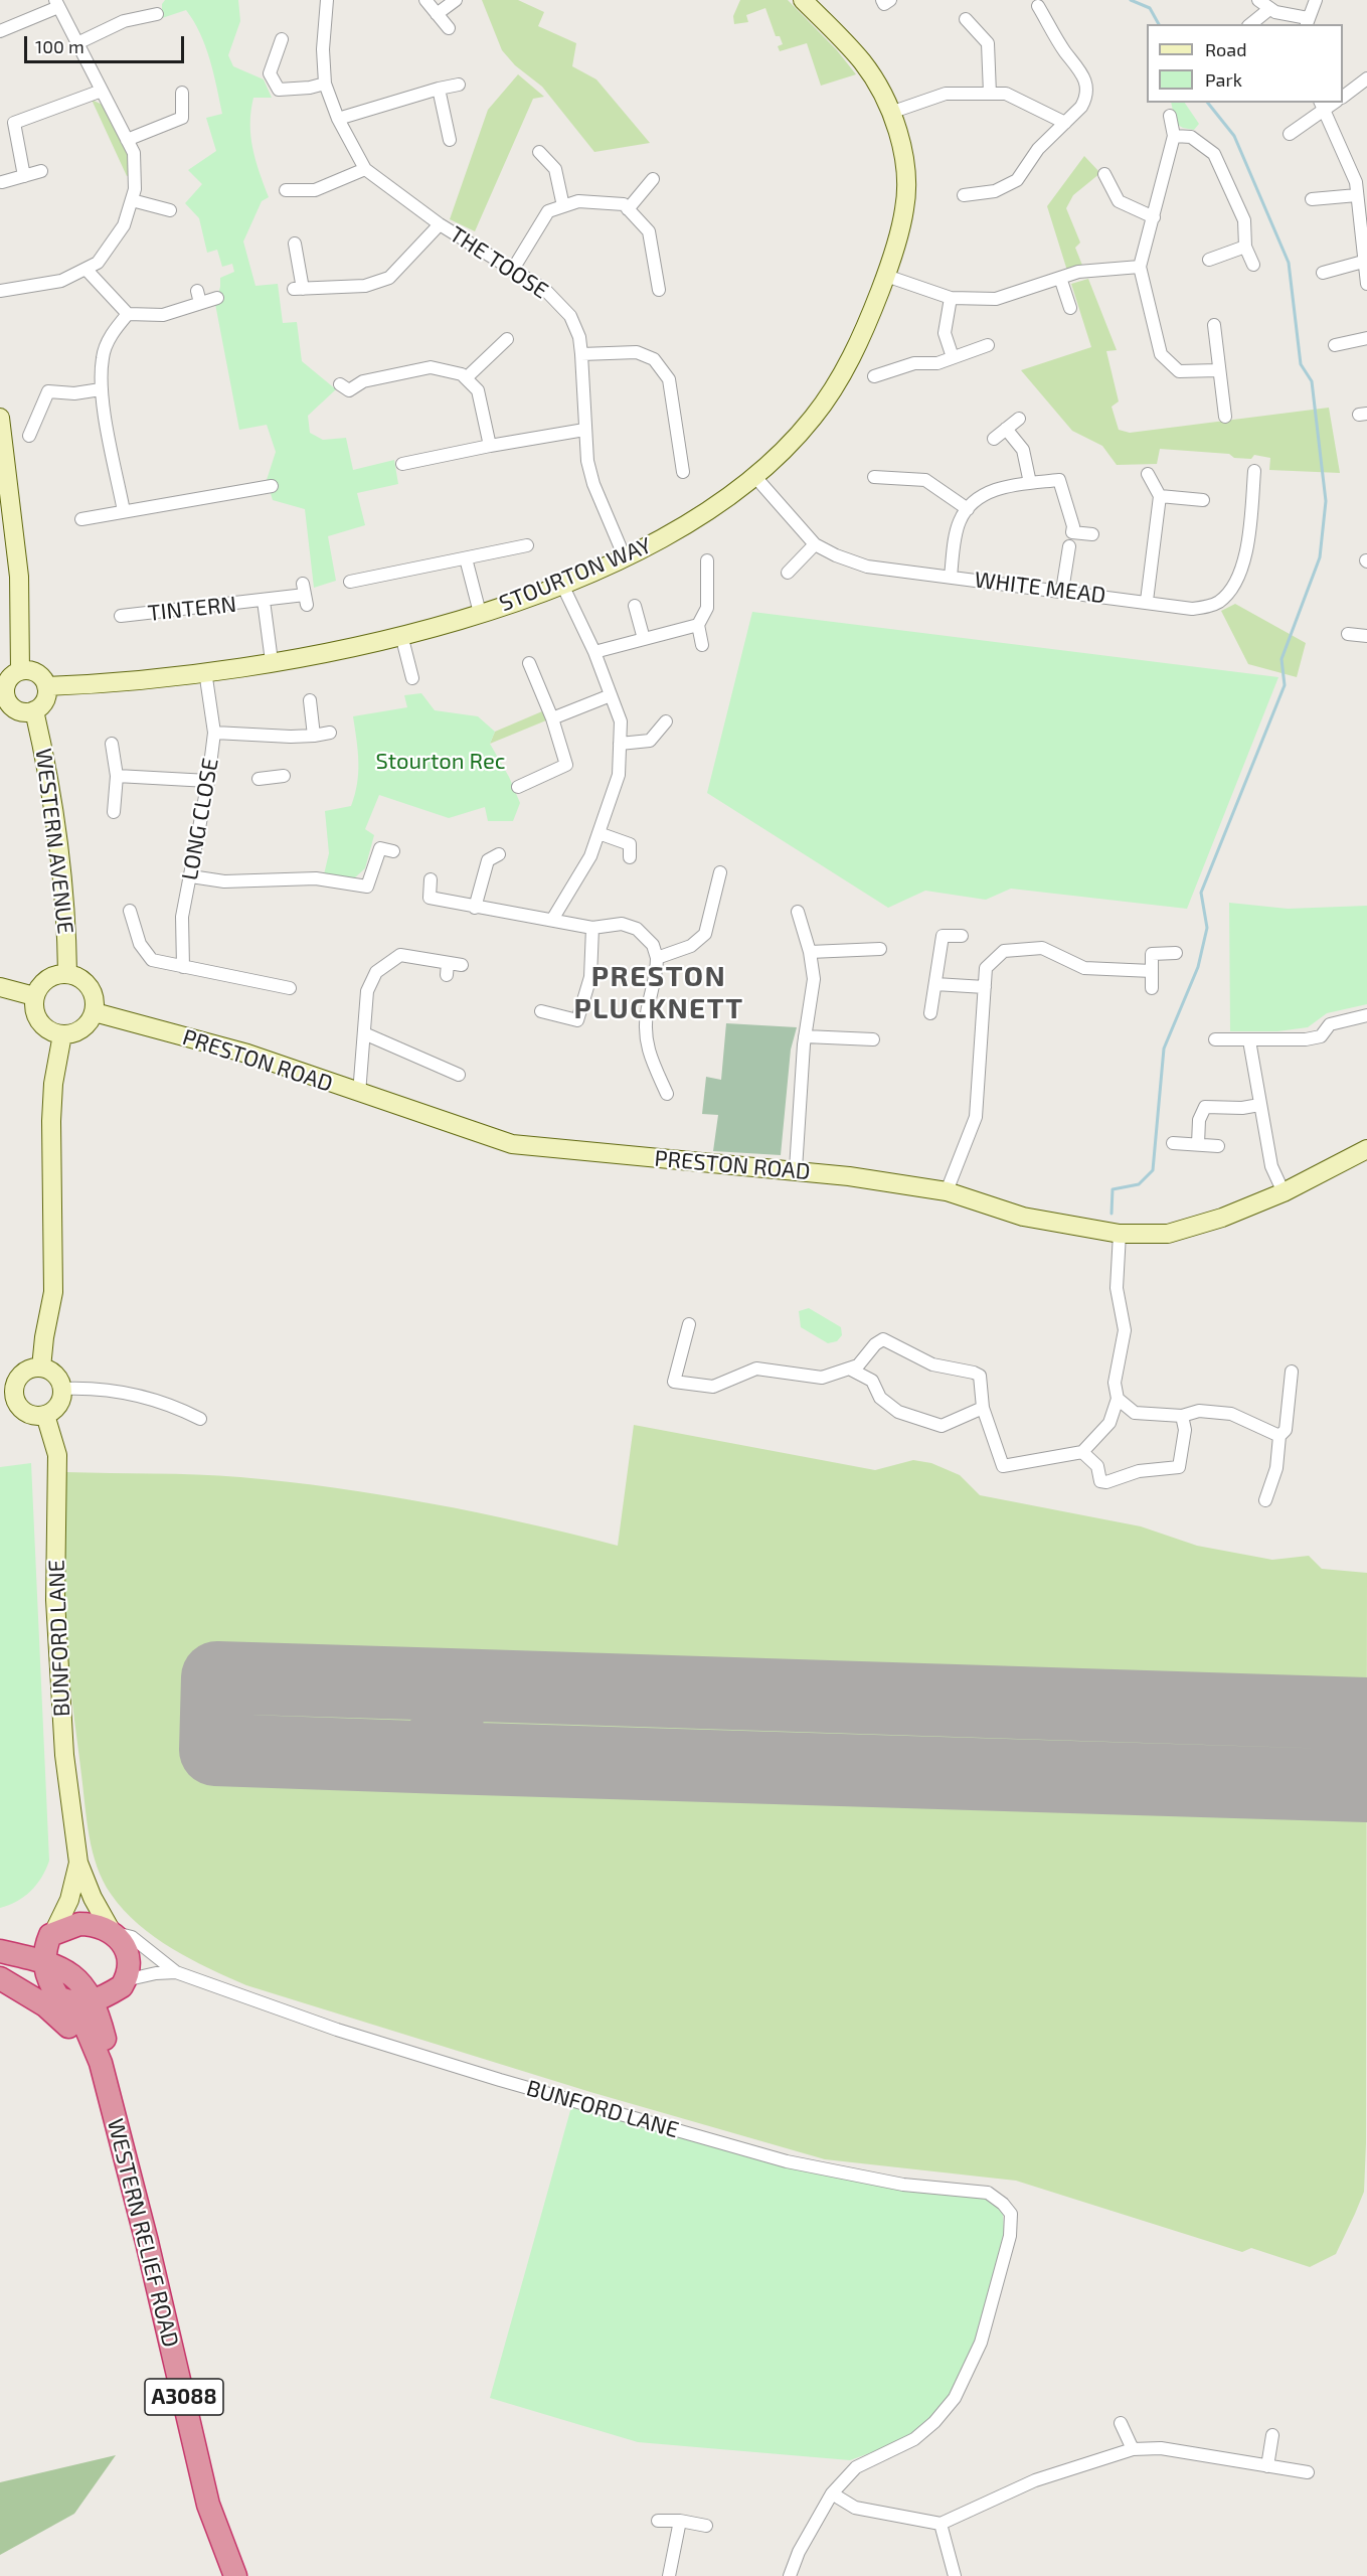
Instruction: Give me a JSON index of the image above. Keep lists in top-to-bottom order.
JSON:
{
  "streets": {
    "highway": ["WESTERN RELIEF ROAD", "A3088"],
    "street": [
      "THE TOOSE",
      "STOURTON WAY",
      "WHITE MEAD",
      "TINTERN",
      "LONG CLOSE",
      "WESTERN AVENUE",
      "PRESTON ROAD",
      "BUNFORD LANE"
    ]
  },
  "crossings": [
    ["THE TOOSE", "STOURTON WAY"],
    ["STOURTON WAY", "WHITE MEAD"],
    ["STOURTON WAY", "TINTERN"],
    ["STOURTON WAY", "LONG CLOSE"],
    ["STOURTON WAY", "WESTERN AVENUE"],
    ["WESTERN AVENUE", "PRESTON ROAD"],
    ["BUNFORD LANE", "WESTERN RELIEF ROAD"],
    ["WESTERN RELIEF ROAD", "A3088"]
  ],
  "districts": ["PRESTON PLUCKNETT"],
  "parks": ["Stourton Rec"],
  "legend": ["Road", "Park"],
  "scale_bar": "100 m"
}
